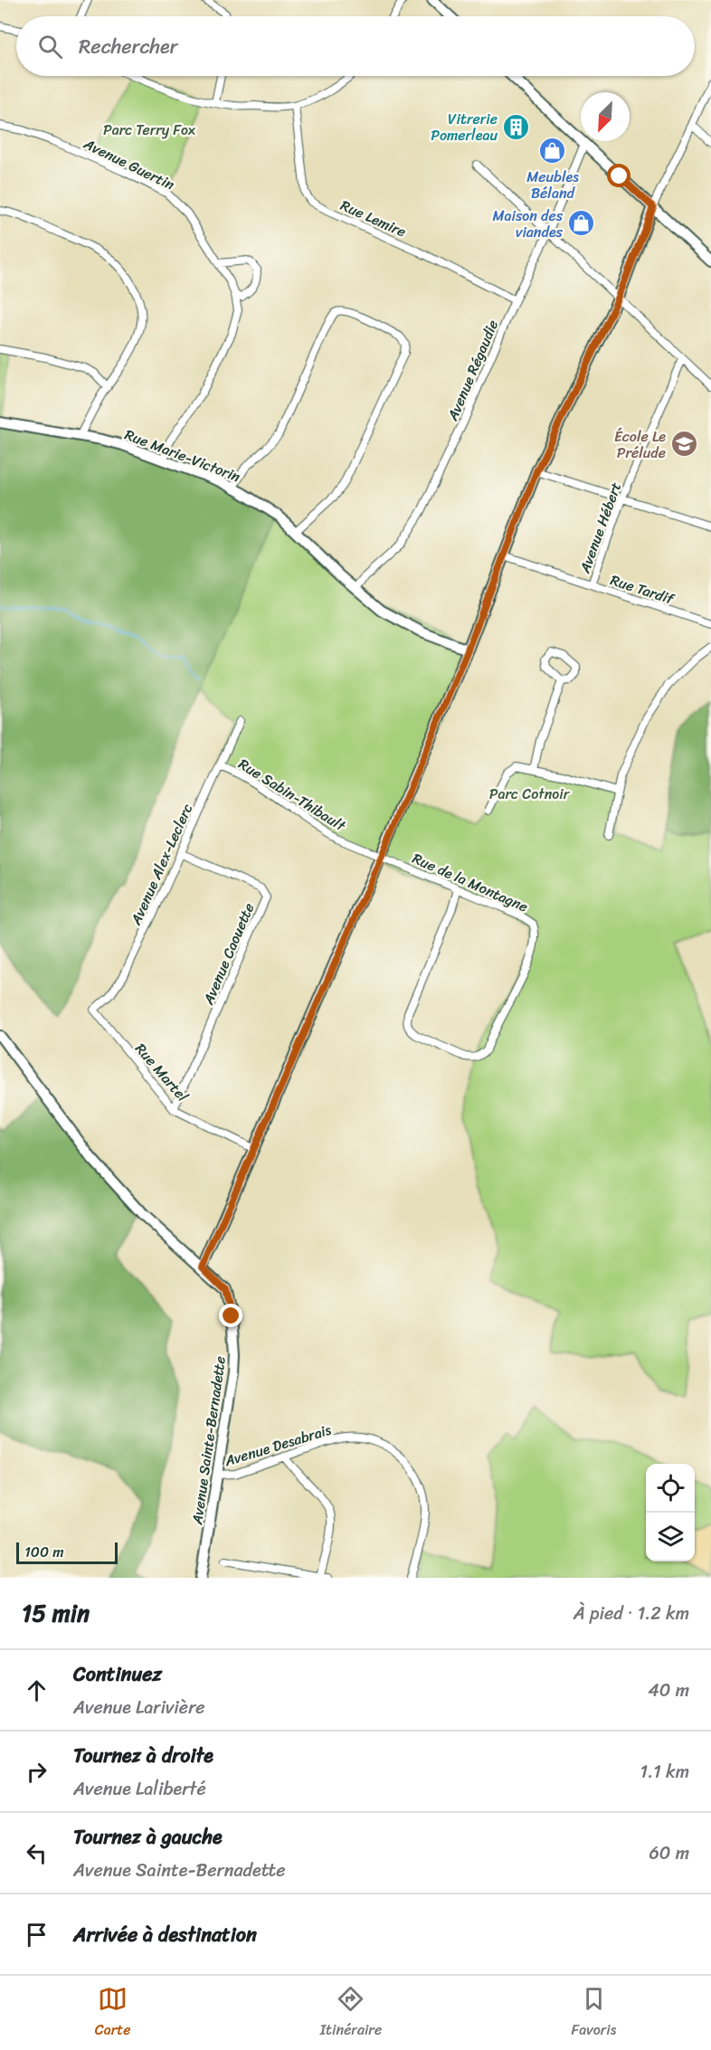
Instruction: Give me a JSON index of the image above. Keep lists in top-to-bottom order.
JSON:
{
  "streets": {
    "street": [
      "Avenue Guertin",
      "Rue Lemire",
      "Avenue Régaudie",
      "Rue Marie-Victorin",
      "Avenue Hébert",
      "Rue Tardif",
      "Rue Sabin-Thibault",
      "Avenue Alex-Leclerc",
      "Rue de la Montagne",
      "Avenue Caouette",
      "Rue Martel",
      "Avenue Sainte-Bernadette",
      "Avenue Desabrais"
    ]
  },
  "crossings": [
    ["Avenue Guertin", "Rue Marie-Victorin"],
    ["Rue Lemire", "Avenue Régaudie"],
    ["Avenue Régaudie", "Rue Marie-Victorin"],
    ["Avenue Hébert", "Rue Tardif"],
    ["Rue Sabin-Thibault", "Avenue Alex-Leclerc"],
    ["Rue Sabin-Thibault", "Rue de la Montagne"],
    ["Avenue Alex-Leclerc", "Avenue Caouette"],
    ["Avenue Alex-Leclerc", "Rue Martel"],
    ["Avenue Caouette", "Rue Martel"],
    ["Avenue Sainte-Bernadette", "Avenue Desabrais"]
  ],
  "parks": ["Parc Terry Fox", "Parc Cotnoir"],
  "places": {
    "building": ["Vitrerie Pomerleau"],
    "shop": ["Meubles Béland", "Maison des viandes"],
    "school or university": ["École Le Prélude"]
  },
  "scale_bar": "100 m",
  "north": "bottom left",
  "page": {
    "search": "Rechercher",
    "scale": "100 m",
    "heading": ["15 min", "À pied · 1.2 km"],
    "list": [
      ["Continuez", "Avenue Larivière", "40 m"],
      ["Tournez à droite", "Avenue Laliberté", "1.1 km"],
      ["Tournez à gauche", "Avenue Sainte-Bernadette", "60 m"],
      "Arrivée à destination"
    ],
    "nav": ["Carte", "Itinéraire", "Favoris"]
  }
}
